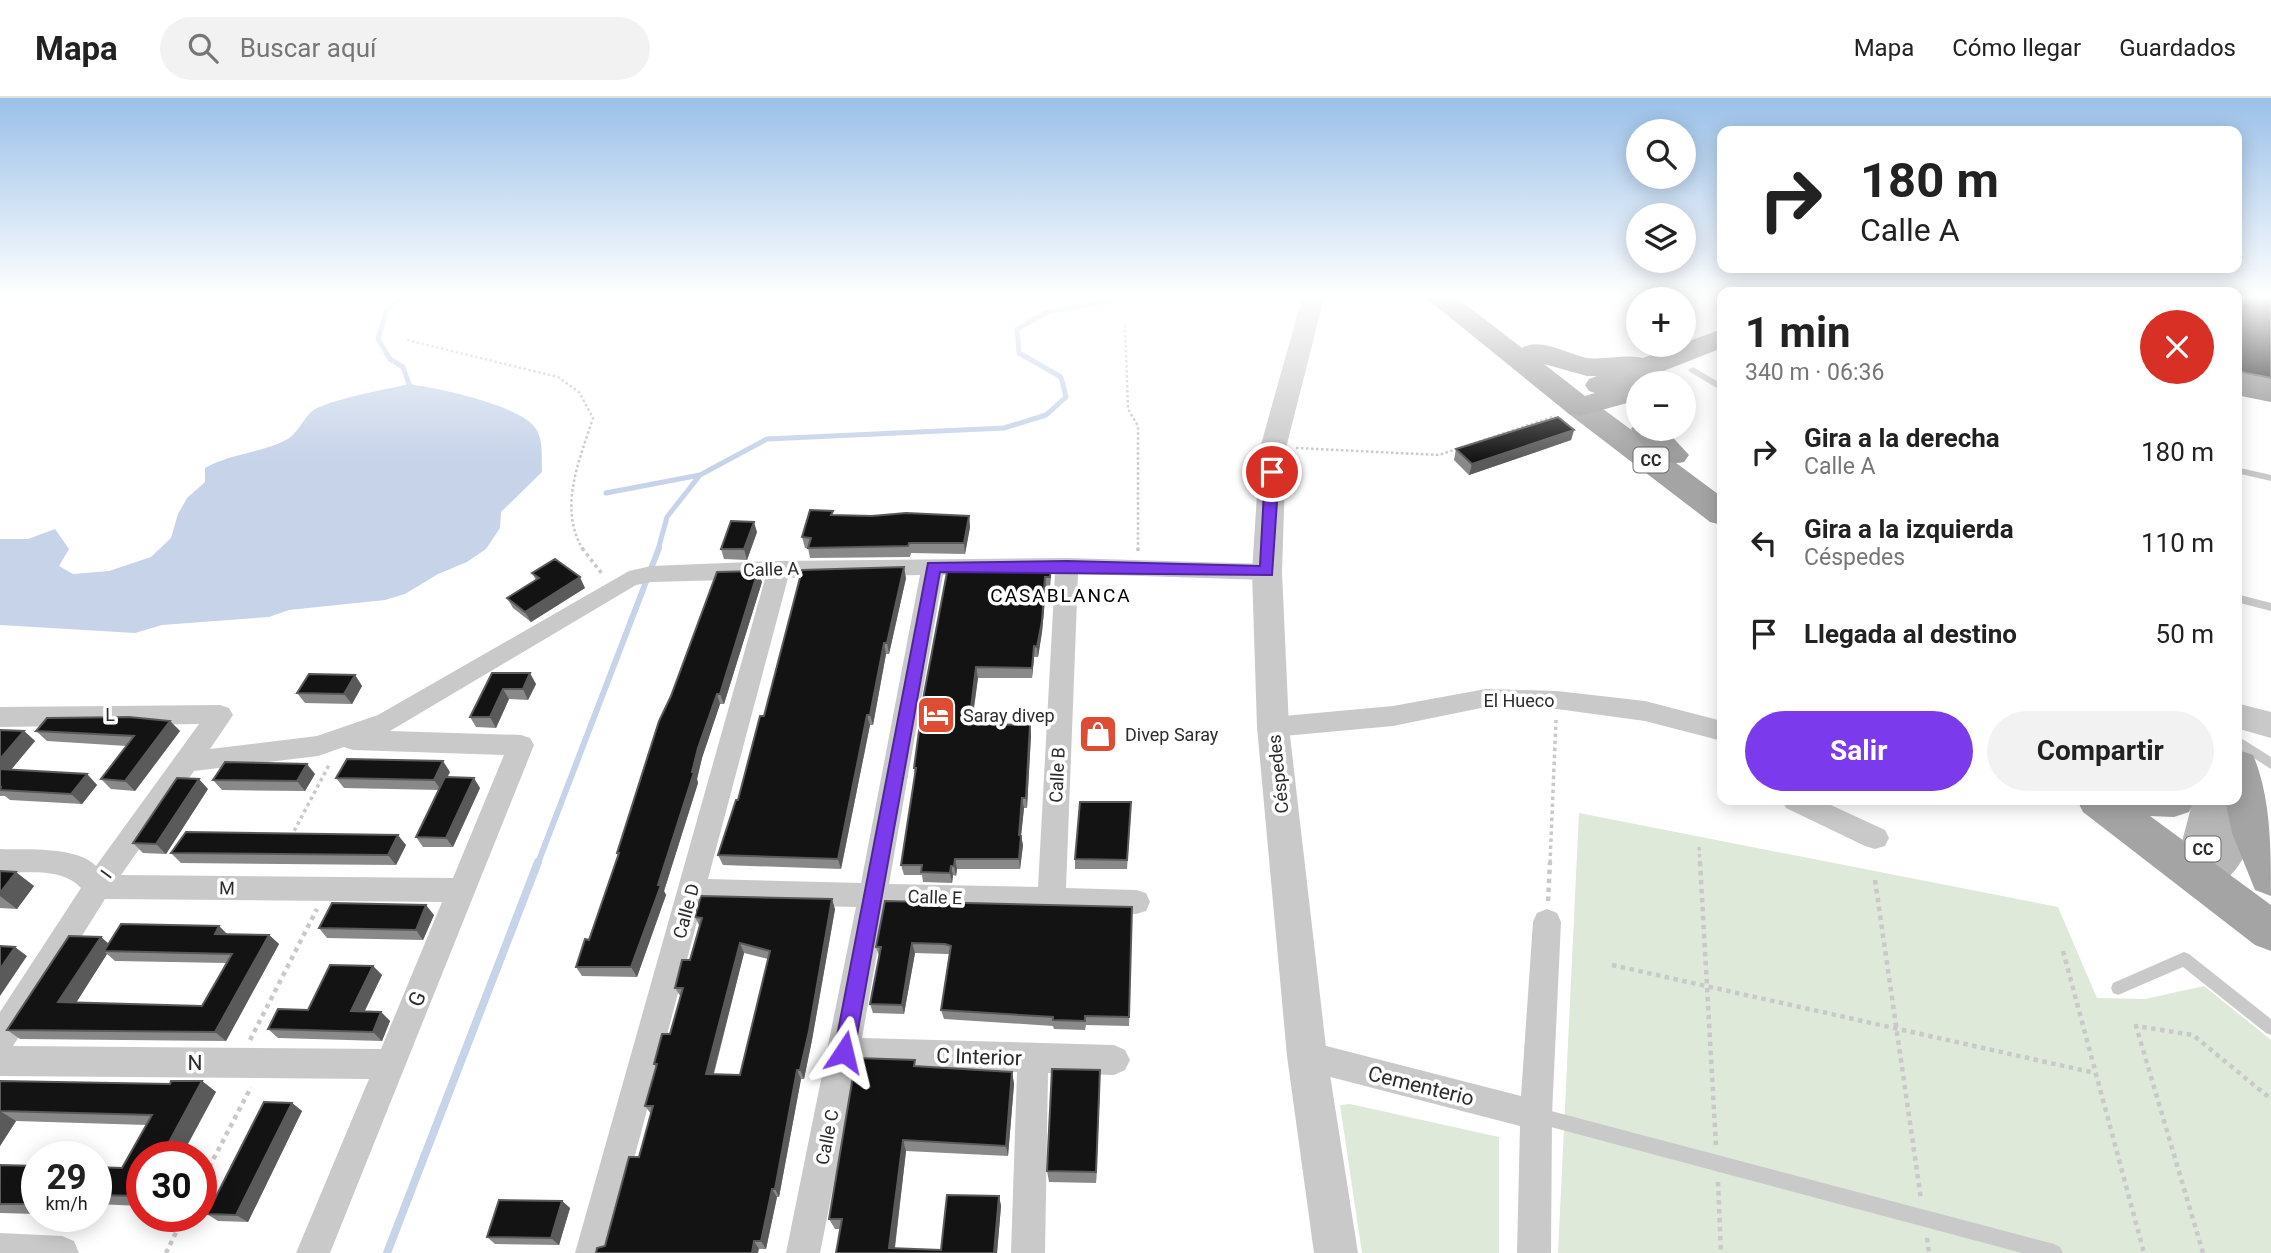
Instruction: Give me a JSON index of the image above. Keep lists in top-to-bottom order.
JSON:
{
  "streets": {
    "highway": ["CC"],
    "street": [
      "Calle A",
      "El Hueco",
      "L",
      "Céspedes",
      "Calle B",
      "I",
      "M",
      "Calle E",
      "Calle D",
      "G",
      "C Interior",
      "N",
      "Cementerio",
      "Calle C"
    ]
  },
  "crossings": [
    ["Calle A", "Céspedes"],
    ["Calle A", "Calle B"],
    ["Calle A", "Calle D"],
    ["Calle A", "G"],
    ["Calle A", "Calle C"],
    ["El Hueco", "Céspedes"],
    ["L", "I"],
    ["Céspedes", "Cementerio"],
    ["Calle B", "Calle E"],
    ["I", "M"],
    ["M", "G"],
    ["Calle E", "Calle D"],
    ["Calle E", "Calle C"],
    ["G", "N"],
    ["C Interior", "Calle C"]
  ],
  "districts": ["CASABLANCA"],
  "places": {
    "hotel": ["Saray divep"],
    "shop": ["Divep Saray"]
  },
  "page": {
    "header": "Mapa",
    "search": "Buscar aquí",
    "nav": ["Mapa", "Cómo llegar", "Guardados"],
    "map_buttons": ["+", "−"],
    "turn": ["180 m", "Calle A"],
    "heading": ["1 min", "340 m · 06:36"],
    "list": [
      {
        "name": "Gira a la derecha",
        "note": "Calle A",
        "value": "180 m"
      },
      {
        "name": "Gira a la izquierda",
        "note": "Céspedes",
        "value": "110 m"
      },
      {
        "name": "Llegada al destino",
        "value": "50 m"
      }
    ],
    "buttons": ["Salir", "Compartir"],
    "speed": "29 km/h",
    "limit": "30"
  }
}
